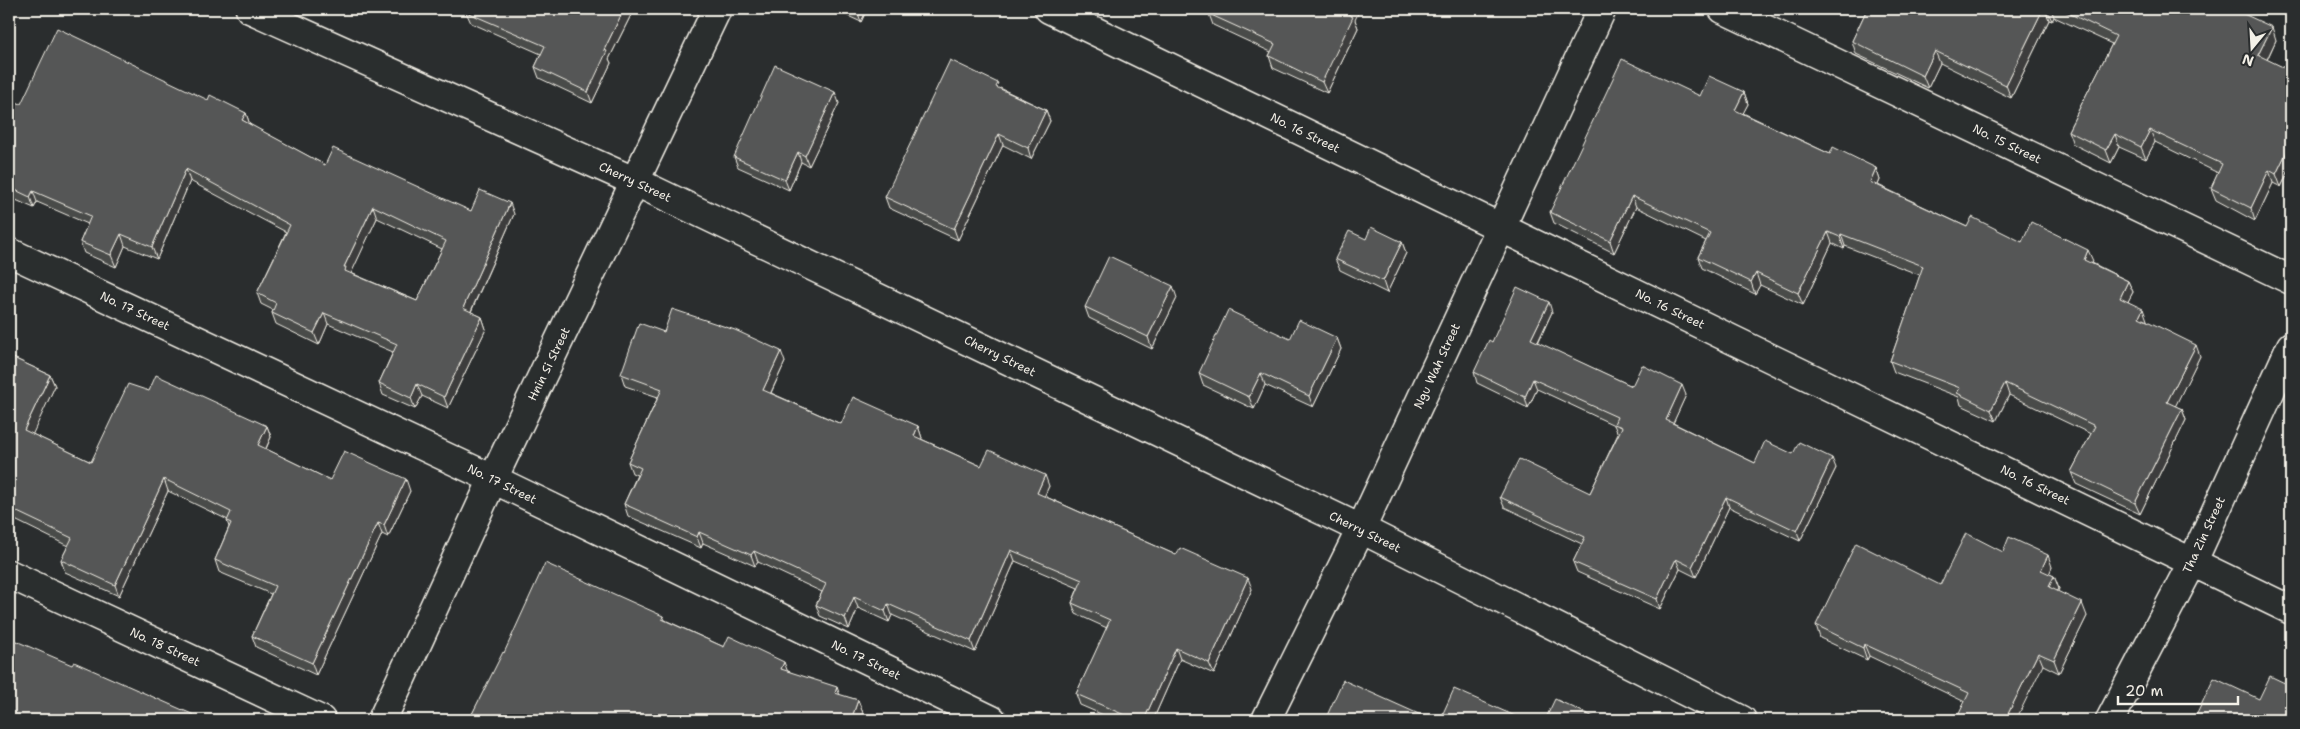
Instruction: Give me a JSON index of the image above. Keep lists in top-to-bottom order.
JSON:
{
  "streets": {
    "street": [
      "No. 16 Street",
      "No. 15 Street",
      "Cherry Street",
      "No. 17 Street",
      "Hnin Si Street",
      "Ngu Wah Street",
      "Tha Zin Street",
      "No. 18 Street"
    ]
  },
  "crossings": [
    ["No. 16 Street", "Ngu Wah Street"],
    ["No. 16 Street", "Tha Zin Street"],
    ["Cherry Street", "Hnin Si Street"],
    ["Cherry Street", "Ngu Wah Street"],
    ["No. 17 Street", "Hnin Si Street"]
  ],
  "scale_bar": "20 m",
  "north": "bottom"
}
